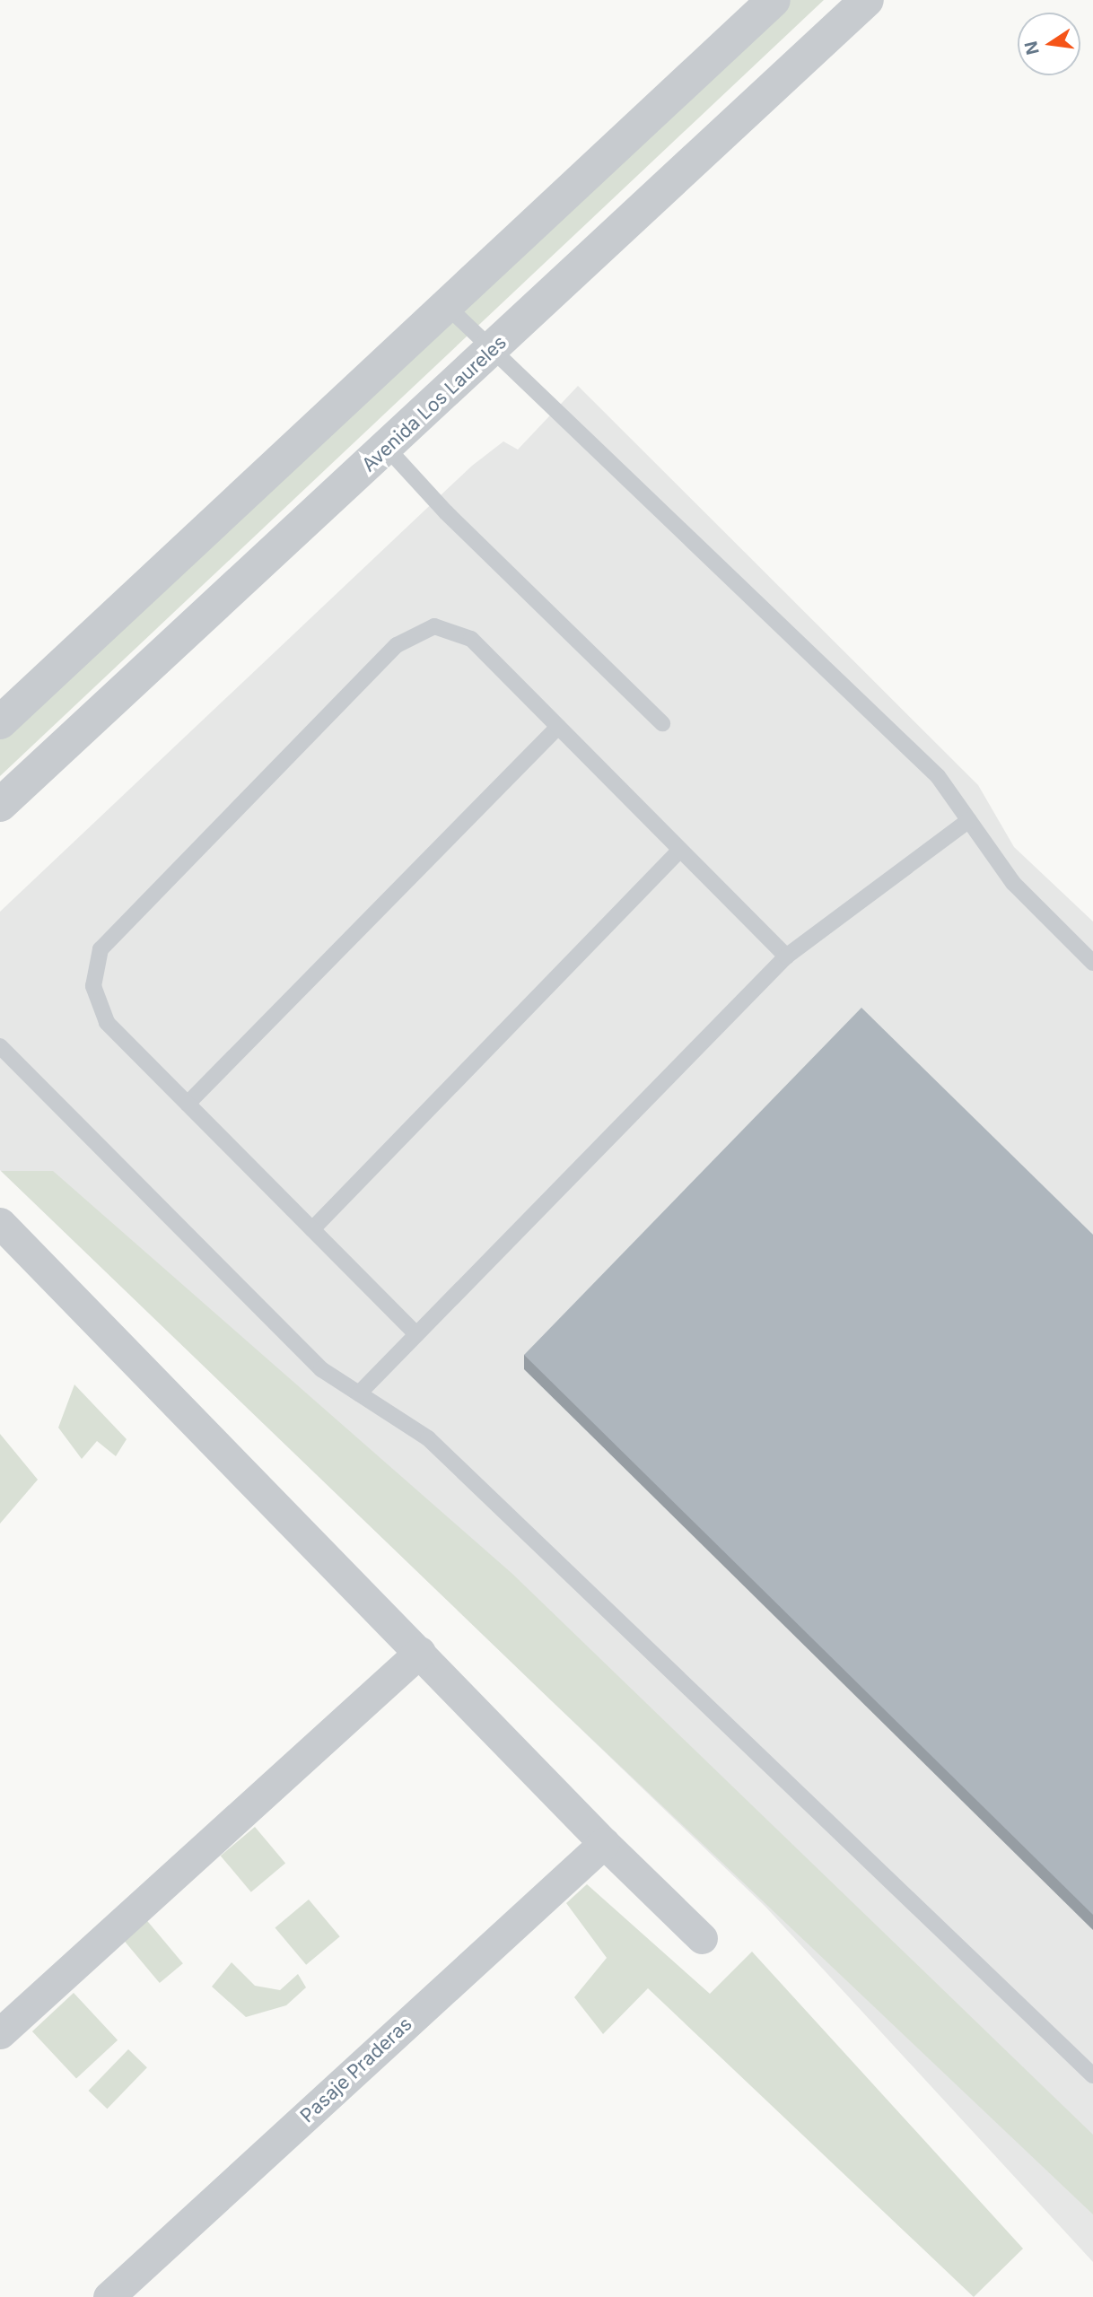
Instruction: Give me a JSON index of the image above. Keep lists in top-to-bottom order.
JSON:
{
  "streets": {
    "street": ["Avenida Los Laureles", "Pasaje Praderas"]
  },
  "north": "left"
}
